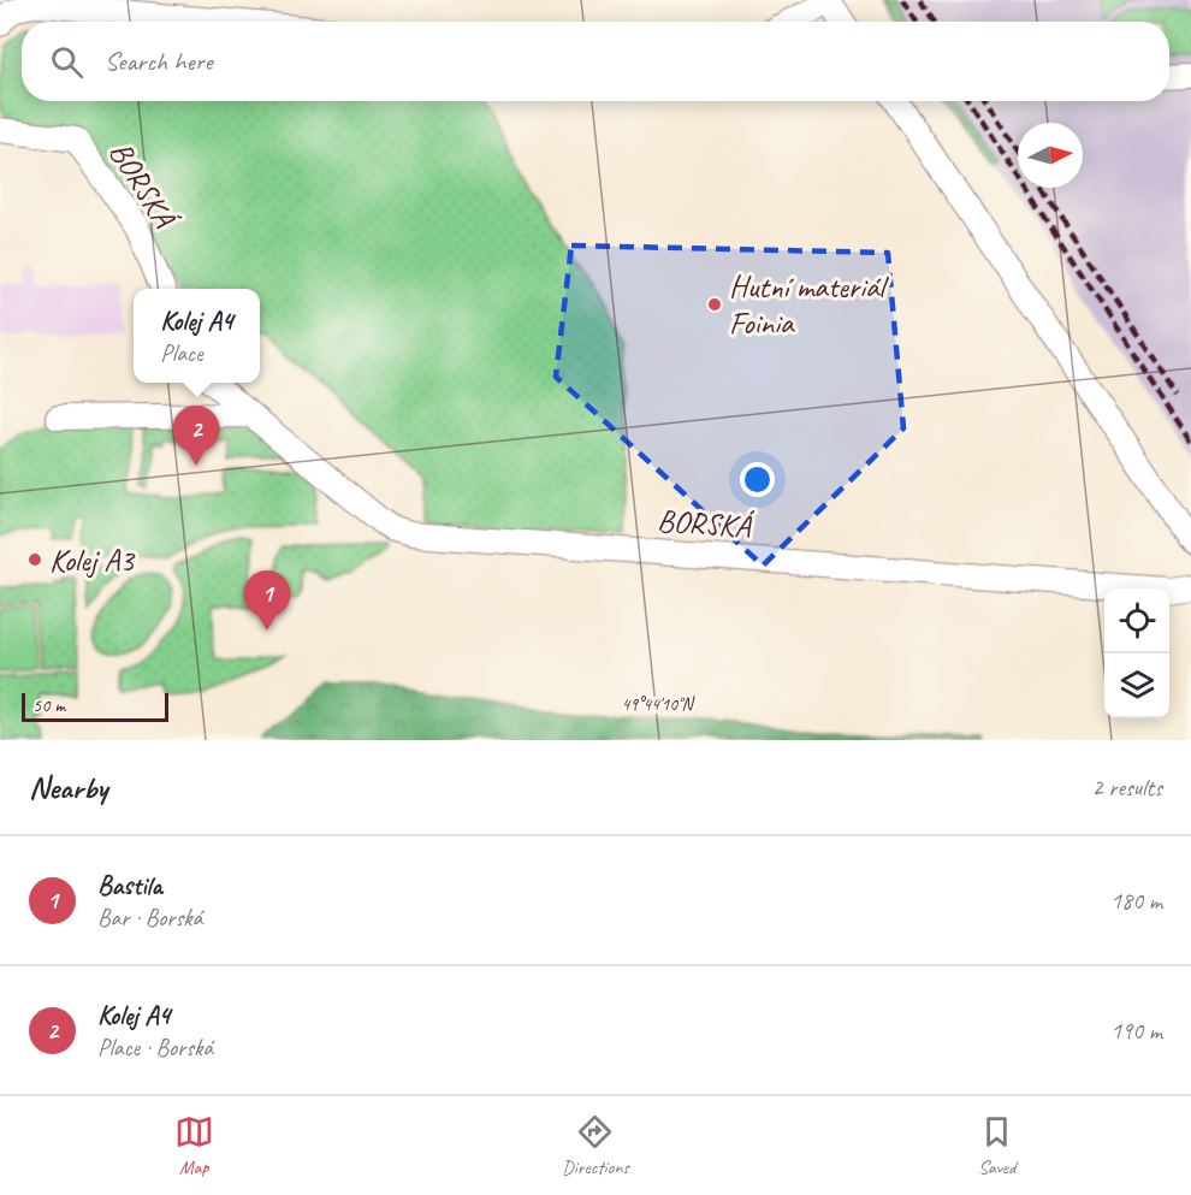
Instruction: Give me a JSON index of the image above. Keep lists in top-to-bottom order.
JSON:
{
  "streets": {
    "street": ["BORSKÁ"]
  },
  "places": ["Hutní materiál Foinia", "Kolej A3"],
  "scale_bar": "50 m",
  "north": "right",
  "page": {
    "search": "Search here",
    "popup": ["Kolej A4", "Place"],
    "pins": ["2", "1"],
    "scale": "50 m",
    "heading": ["Nearby", "2 results"],
    "list": [
      {
        "mark": "1",
        "name": "Bastila",
        "note": "Bar · Borská",
        "value": "180 m"
      },
      {
        "mark": "2",
        "name": "Kolej A4",
        "note": "Place · Borská",
        "value": "190 m"
      }
    ],
    "nav": ["Map", "Directions", "Saved"]
  },
  "coordinates": ["49°44'10\"N"]
}
